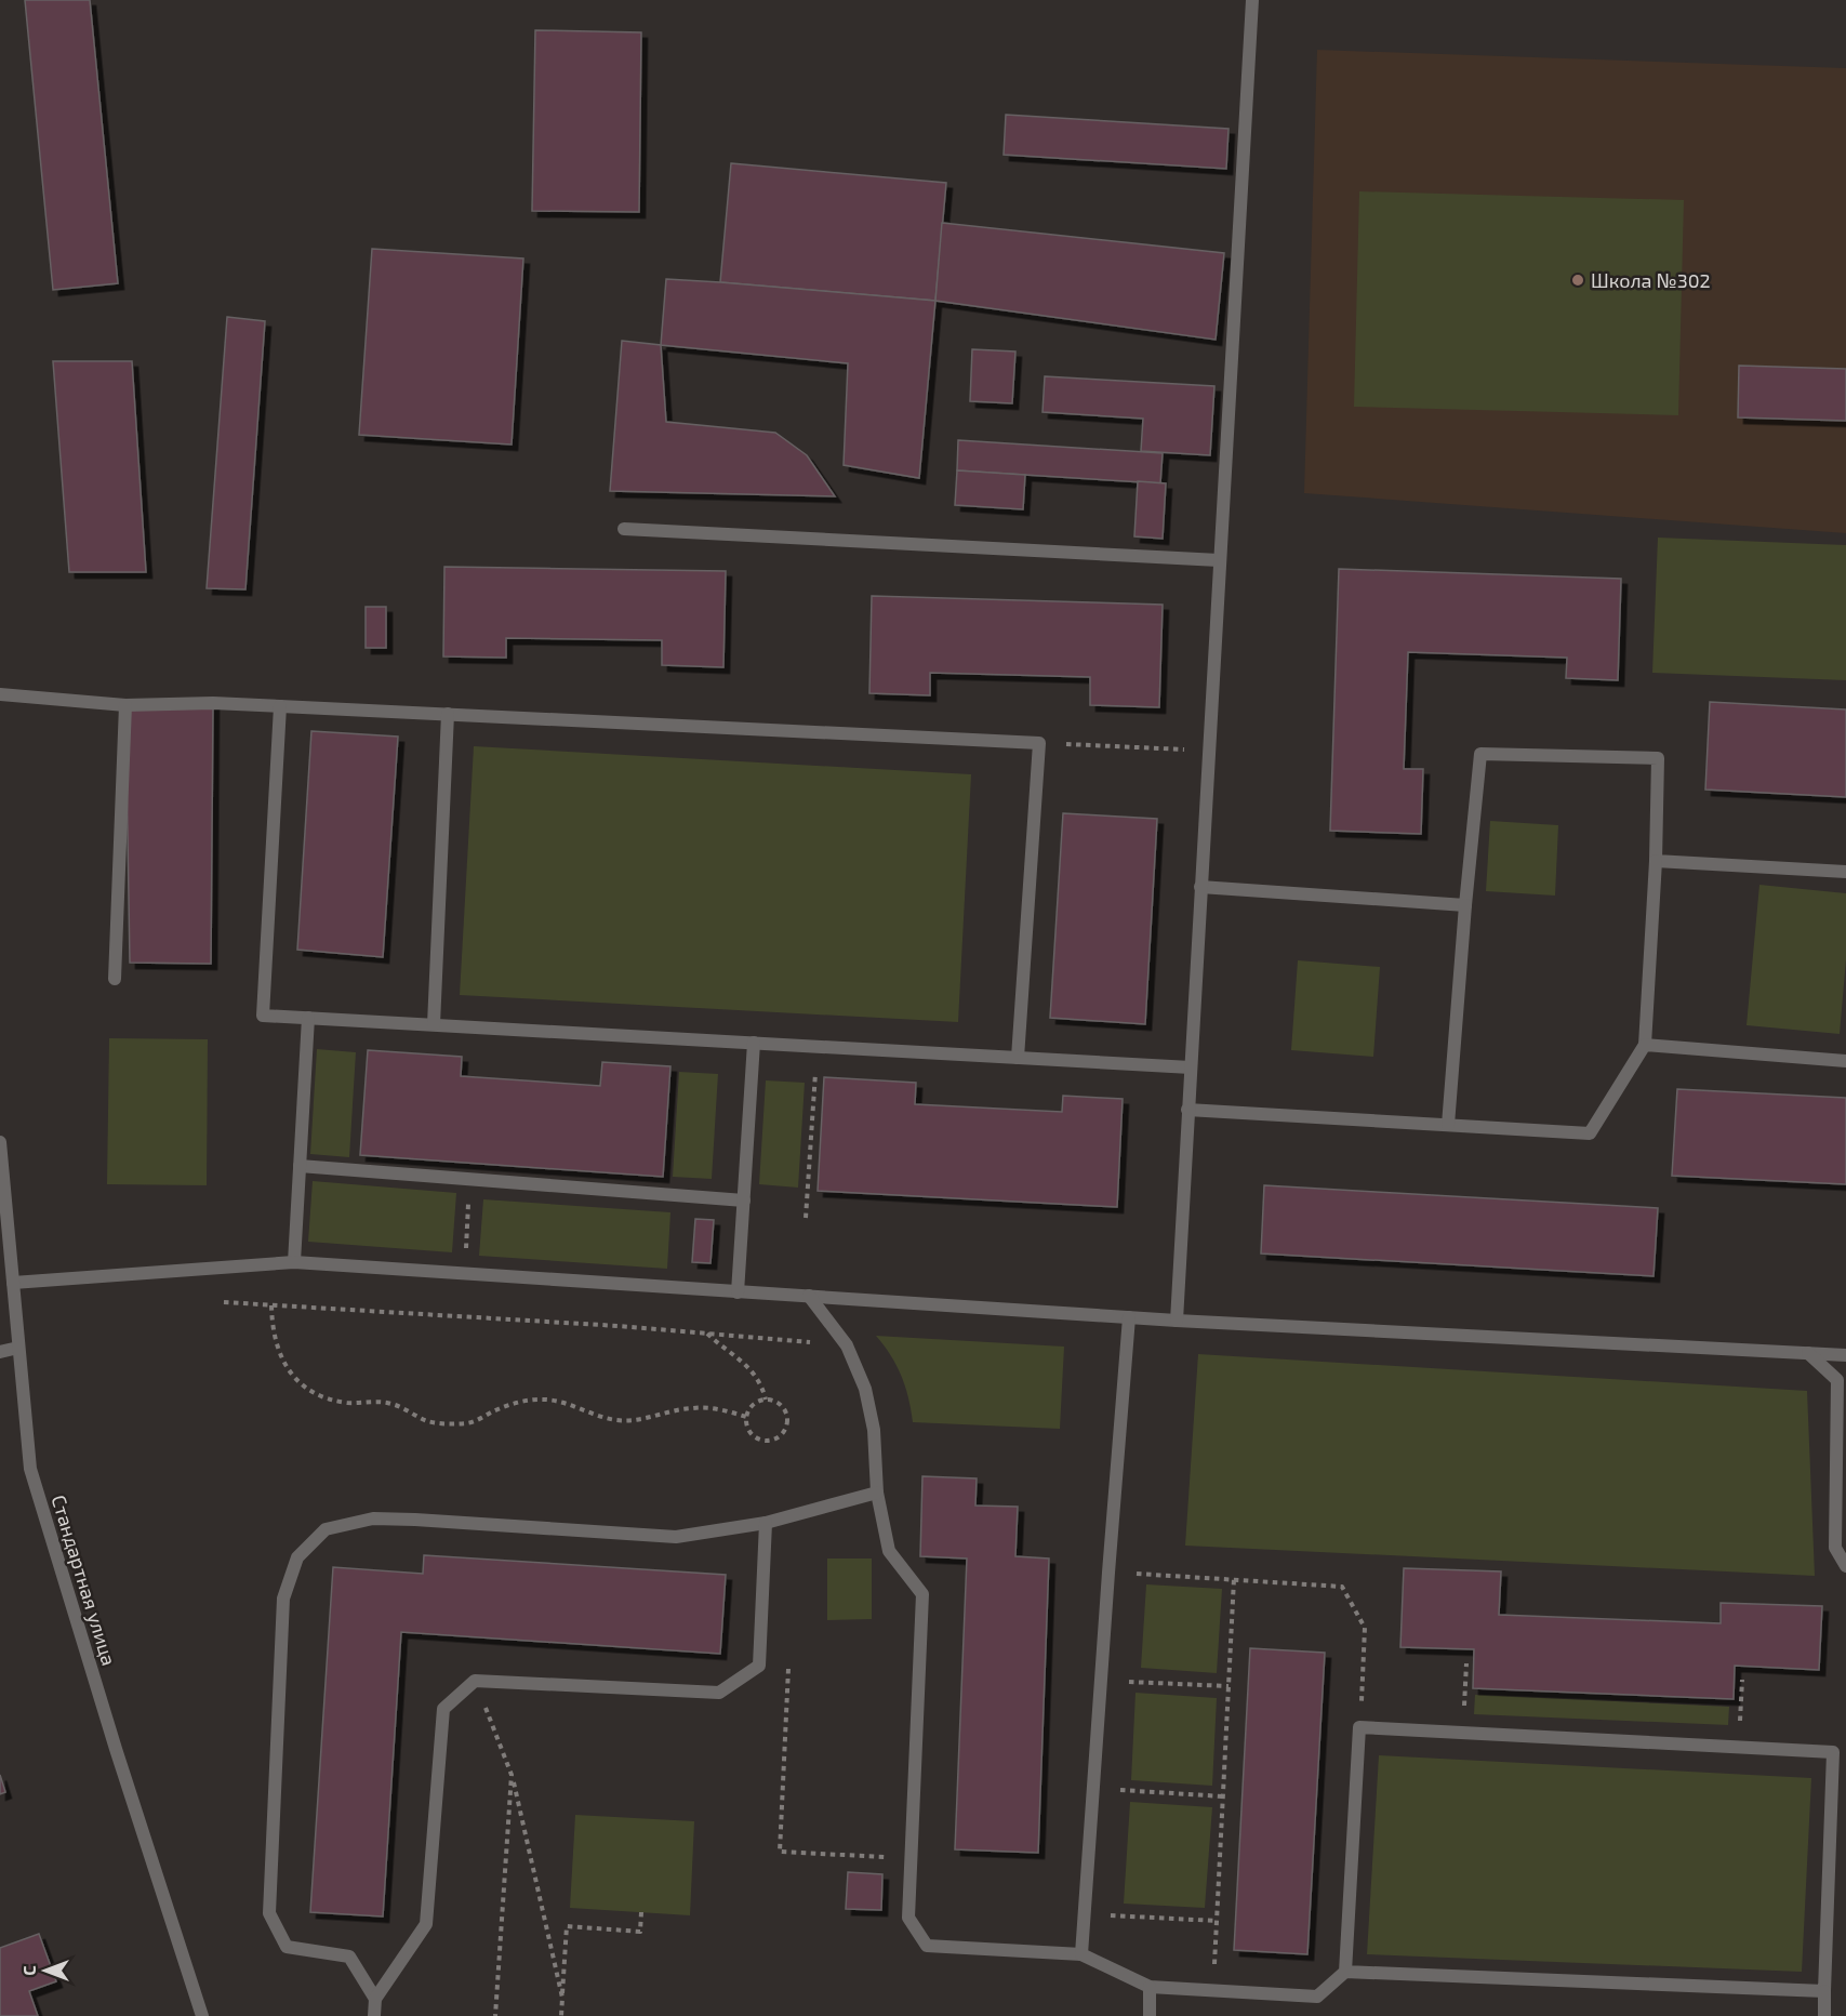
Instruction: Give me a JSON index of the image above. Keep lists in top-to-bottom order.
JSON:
{
  "streets": {
    "street": ["Стандартная улица"]
  },
  "places": ["Школа №302"],
  "north": "left"
}
